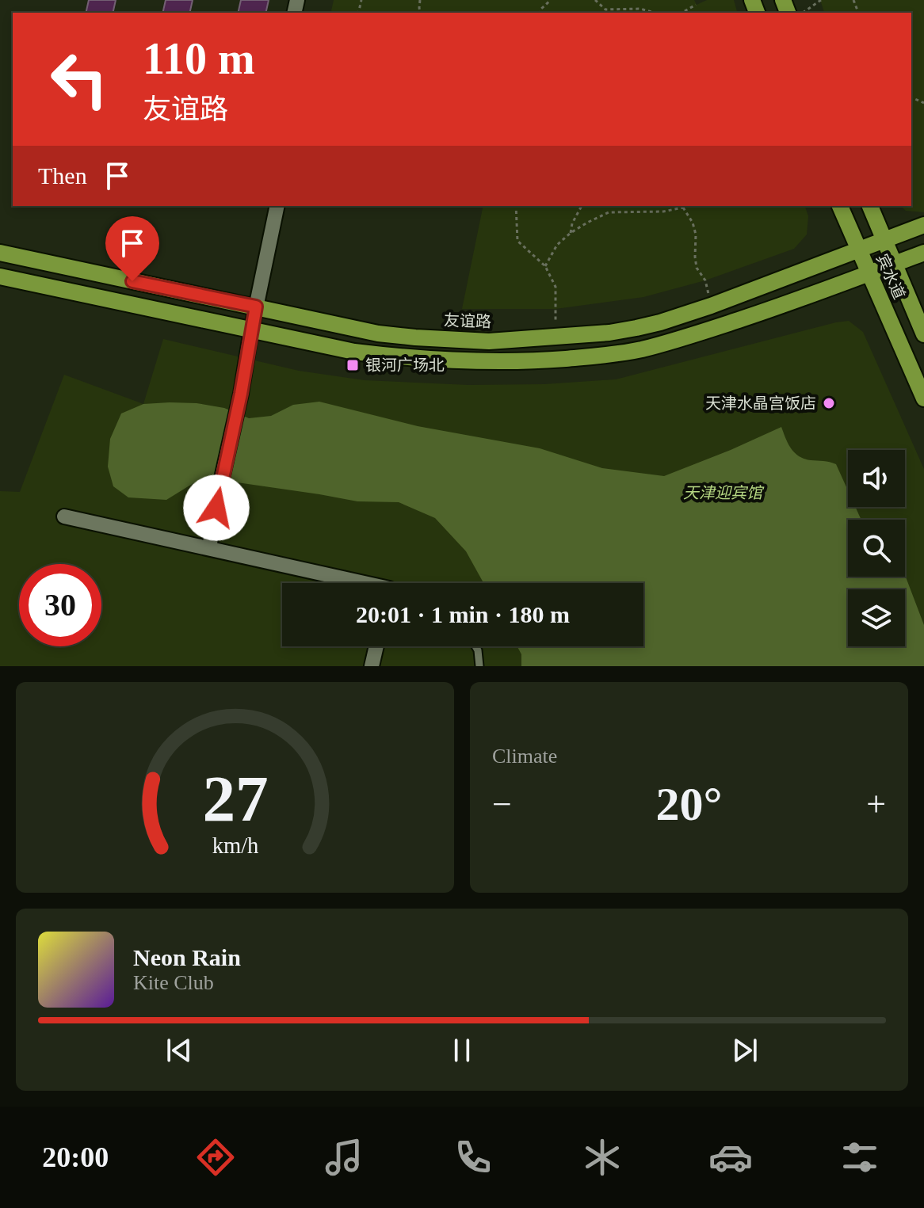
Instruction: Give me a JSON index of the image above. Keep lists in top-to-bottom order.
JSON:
{
  "streets": {
    "main road": ["宾水道", "友谊路"]
  },
  "crossings": [
    ["宾水道", "友谊路"]
  ],
  "parks": ["天津迎宾馆"],
  "places": {
    "transit": ["银河广场北"],
    "other": ["天津水晶宫饭店"]
  },
  "page": {
    "turn": ["110 m", "友谊路"],
    "then": "Then",
    "limit": "30",
    "trip": "20:01 · 1 min · 180 m",
    "tile": "Climate",
    "heat": ["−", "20°", "+"],
    "song": ["Neon Rain", "Kite Club"],
    "tabs": "20:00",
    "gauge": ["27", "km/h"]
  }
}
